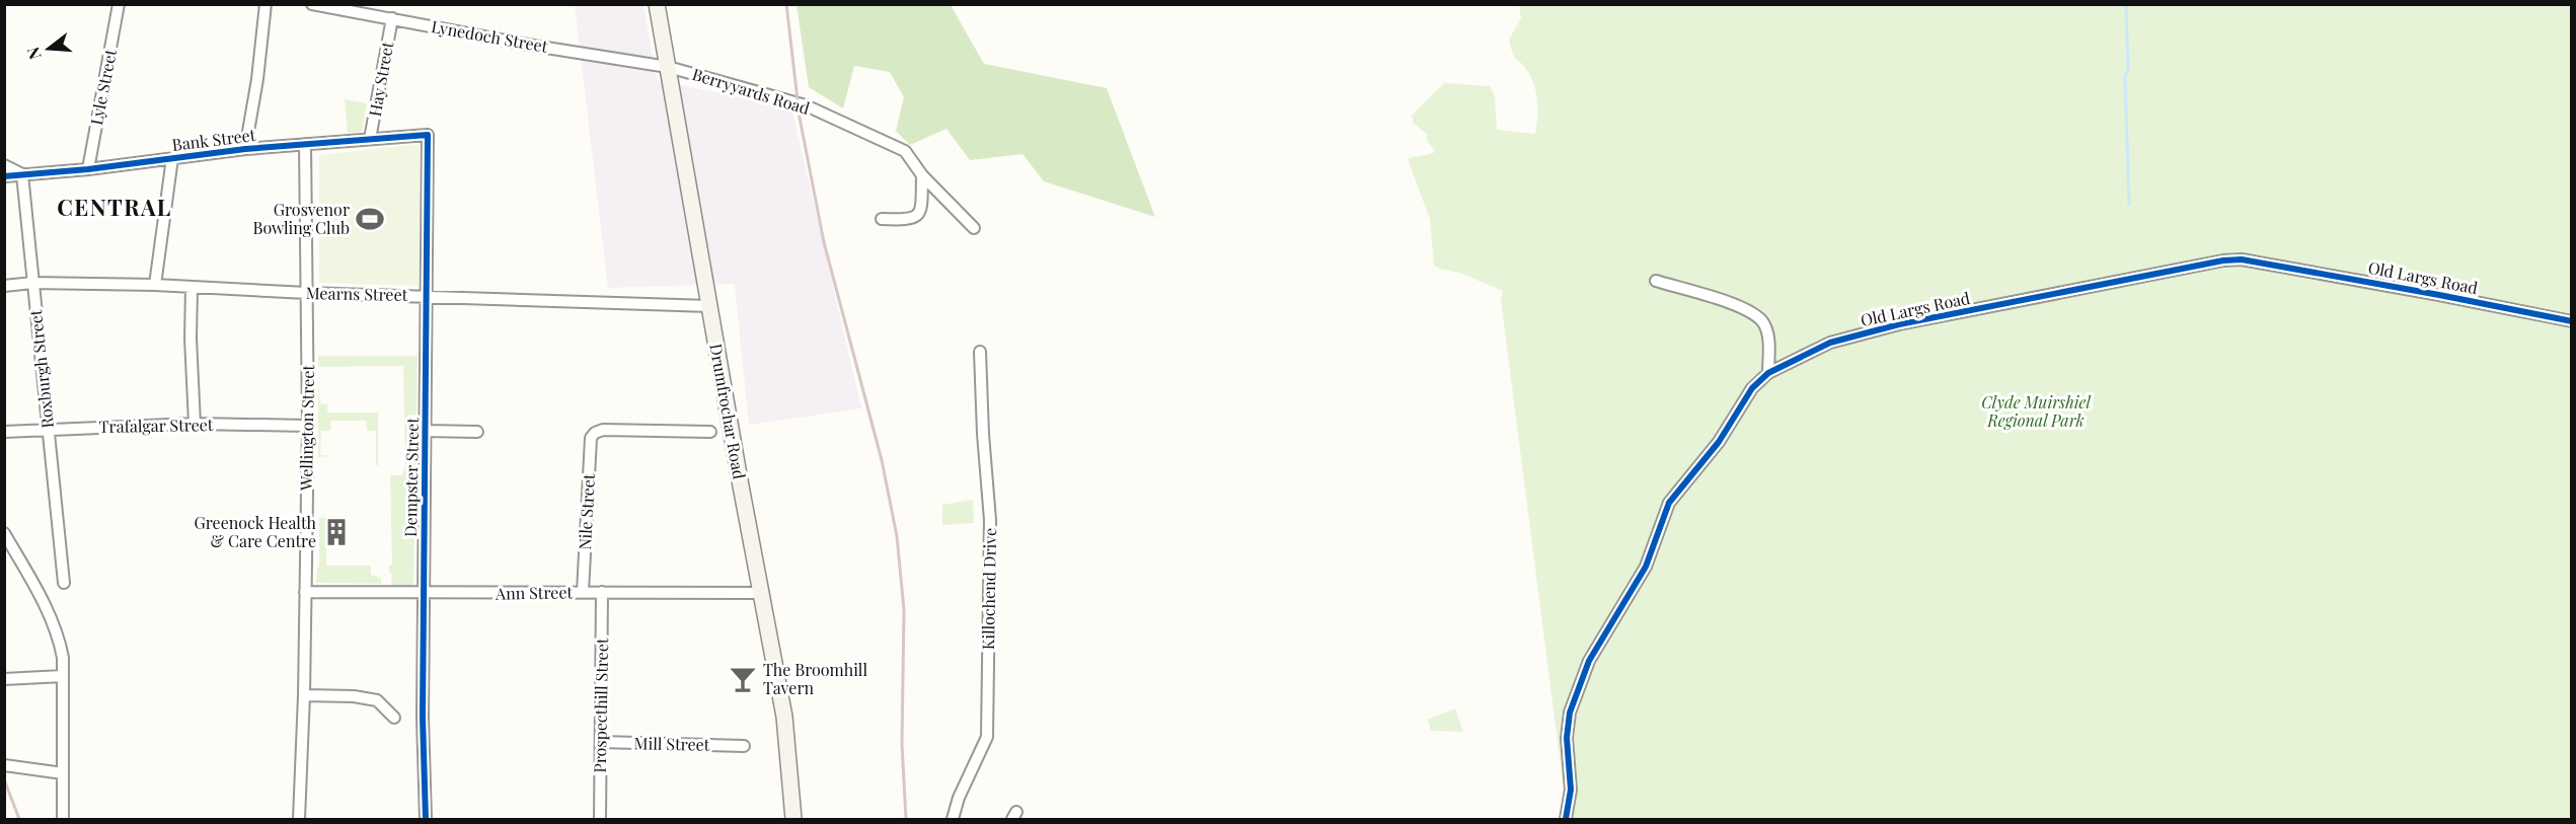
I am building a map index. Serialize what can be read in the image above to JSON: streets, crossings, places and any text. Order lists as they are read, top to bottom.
{
  "streets": {
    "main road": ["Drumfrochar Road"],
    "street": [
      "Lynedoch Street",
      "Hay Street",
      "Lyle Street",
      "Berryyards Road",
      "Bank Street",
      "Old Largs Road",
      "Mearns Street",
      "Roxburgh Street",
      "Trafalgar Street",
      "Wellington Street",
      "Dempster Street",
      "Nile Street",
      "Killochend Drive",
      "Ann Street",
      "Prospecthill Street",
      "Mill Street"
    ]
  },
  "crossings": [
    ["Lynedoch Street", "Hay Street"],
    ["Lynedoch Street", "Berryyards Road"],
    ["Lynedoch Street", "Drumfrochar Road"],
    ["Hay Street", "Bank Street"],
    ["Lyle Street", "Bank Street"],
    ["Berryyards Road", "Drumfrochar Road"],
    ["Bank Street", "Roxburgh Street"],
    ["Bank Street", "Wellington Street"],
    ["Bank Street", "Dempster Street"],
    ["Mearns Street", "Roxburgh Street"],
    ["Mearns Street", "Drumfrochar Road"],
    ["Mearns Street", "Wellington Street"],
    ["Mearns Street", "Dempster Street"],
    ["Roxburgh Street", "Trafalgar Street"],
    ["Drumfrochar Road", "Ann Street"],
    ["Trafalgar Street", "Wellington Street"],
    ["Wellington Street", "Ann Street"],
    ["Dempster Street", "Ann Street"],
    ["Nile Street", "Ann Street"],
    ["Ann Street", "Prospecthill Street"],
    ["Prospecthill Street", "Mill Street"]
  ],
  "districts": ["CENTRAL"],
  "parks": ["Clyde Muirshiel Regional Park"],
  "places": {
    "sports": ["Grosvenor Bowling Club"],
    "building": ["Greenock Health & Care Centre"],
    "bar": ["The Broomhill Tavern"]
  },
  "north": "left"
}
